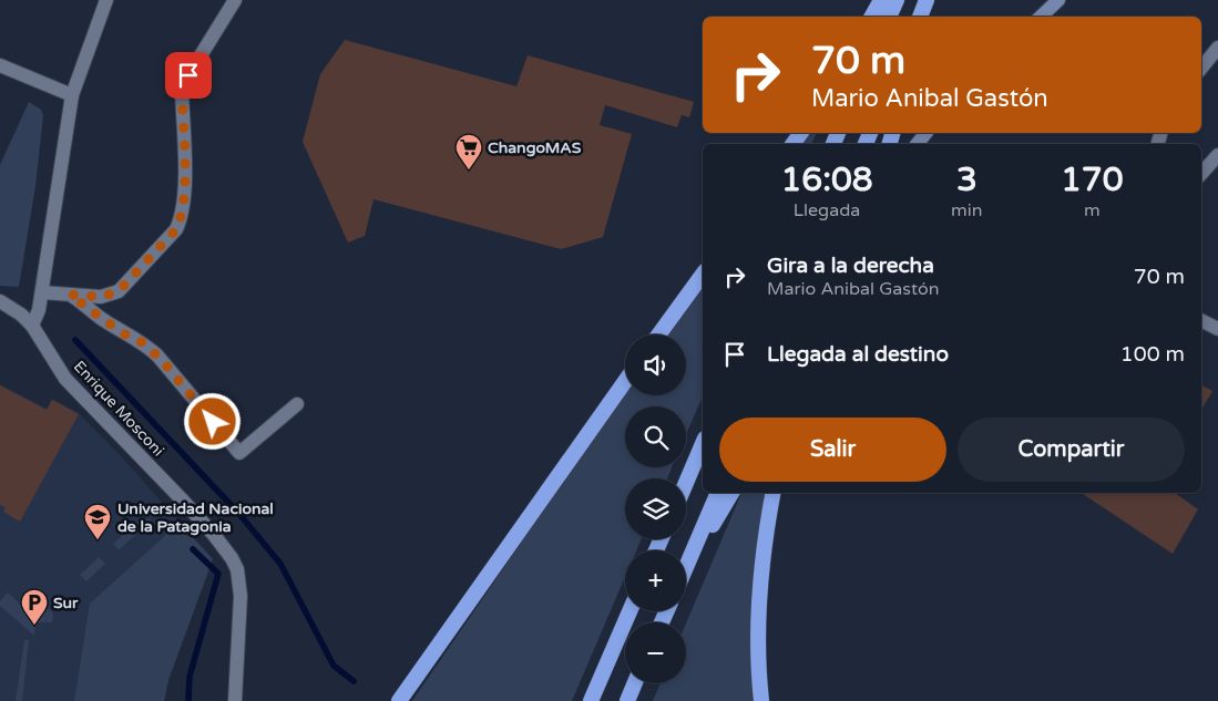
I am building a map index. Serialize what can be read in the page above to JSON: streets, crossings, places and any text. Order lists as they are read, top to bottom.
{
  "streets": {
    "street": ["Enrique Mosconi"]
  },
  "places": {
    "supermarket": ["ChangoMAS"],
    "school or university": ["Universidad Nacional de la Patagonia"],
    "parking": ["Sur"]
  },
  "page": {
    "turn": ["70 m", "Mario Anibal Gastón"],
    "eta": [
      "16:08",
      "Llegada",
      "3",
      "min",
      "170",
      "m"
    ],
    "list": [
      {
        "name": "Gira a la derecha",
        "note": "Mario Anibal Gastón",
        "value": "70 m"
      },
      {
        "name": "Llegada al destino",
        "value": "100 m"
      }
    ],
    "map_buttons": ["+", "−"],
    "buttons": ["Salir", "Compartir"]
  }
}
